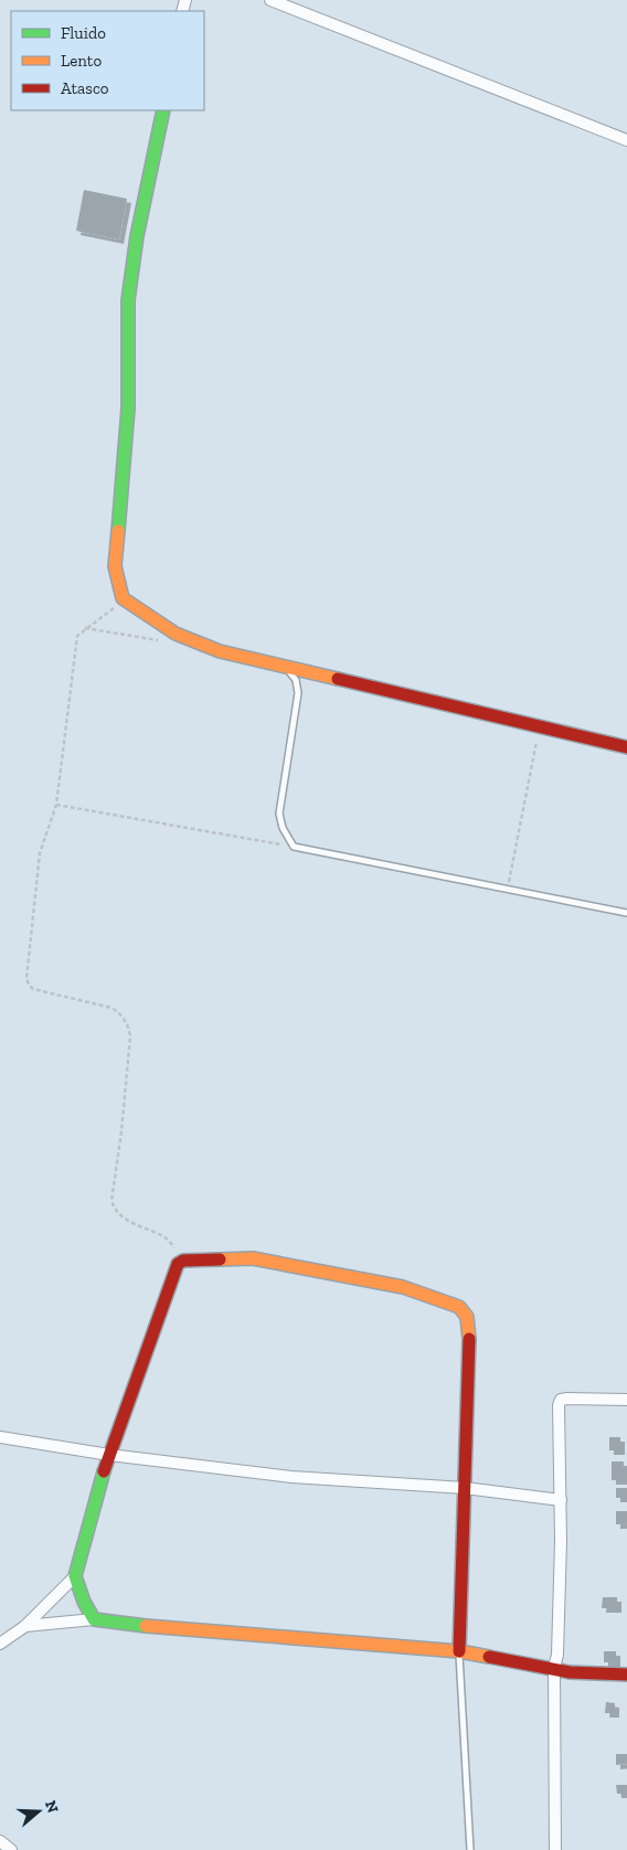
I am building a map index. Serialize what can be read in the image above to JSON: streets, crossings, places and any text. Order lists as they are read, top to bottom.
{
  "legend": ["Fluido", "Lento", "Atasco"],
  "north": "right"
}
